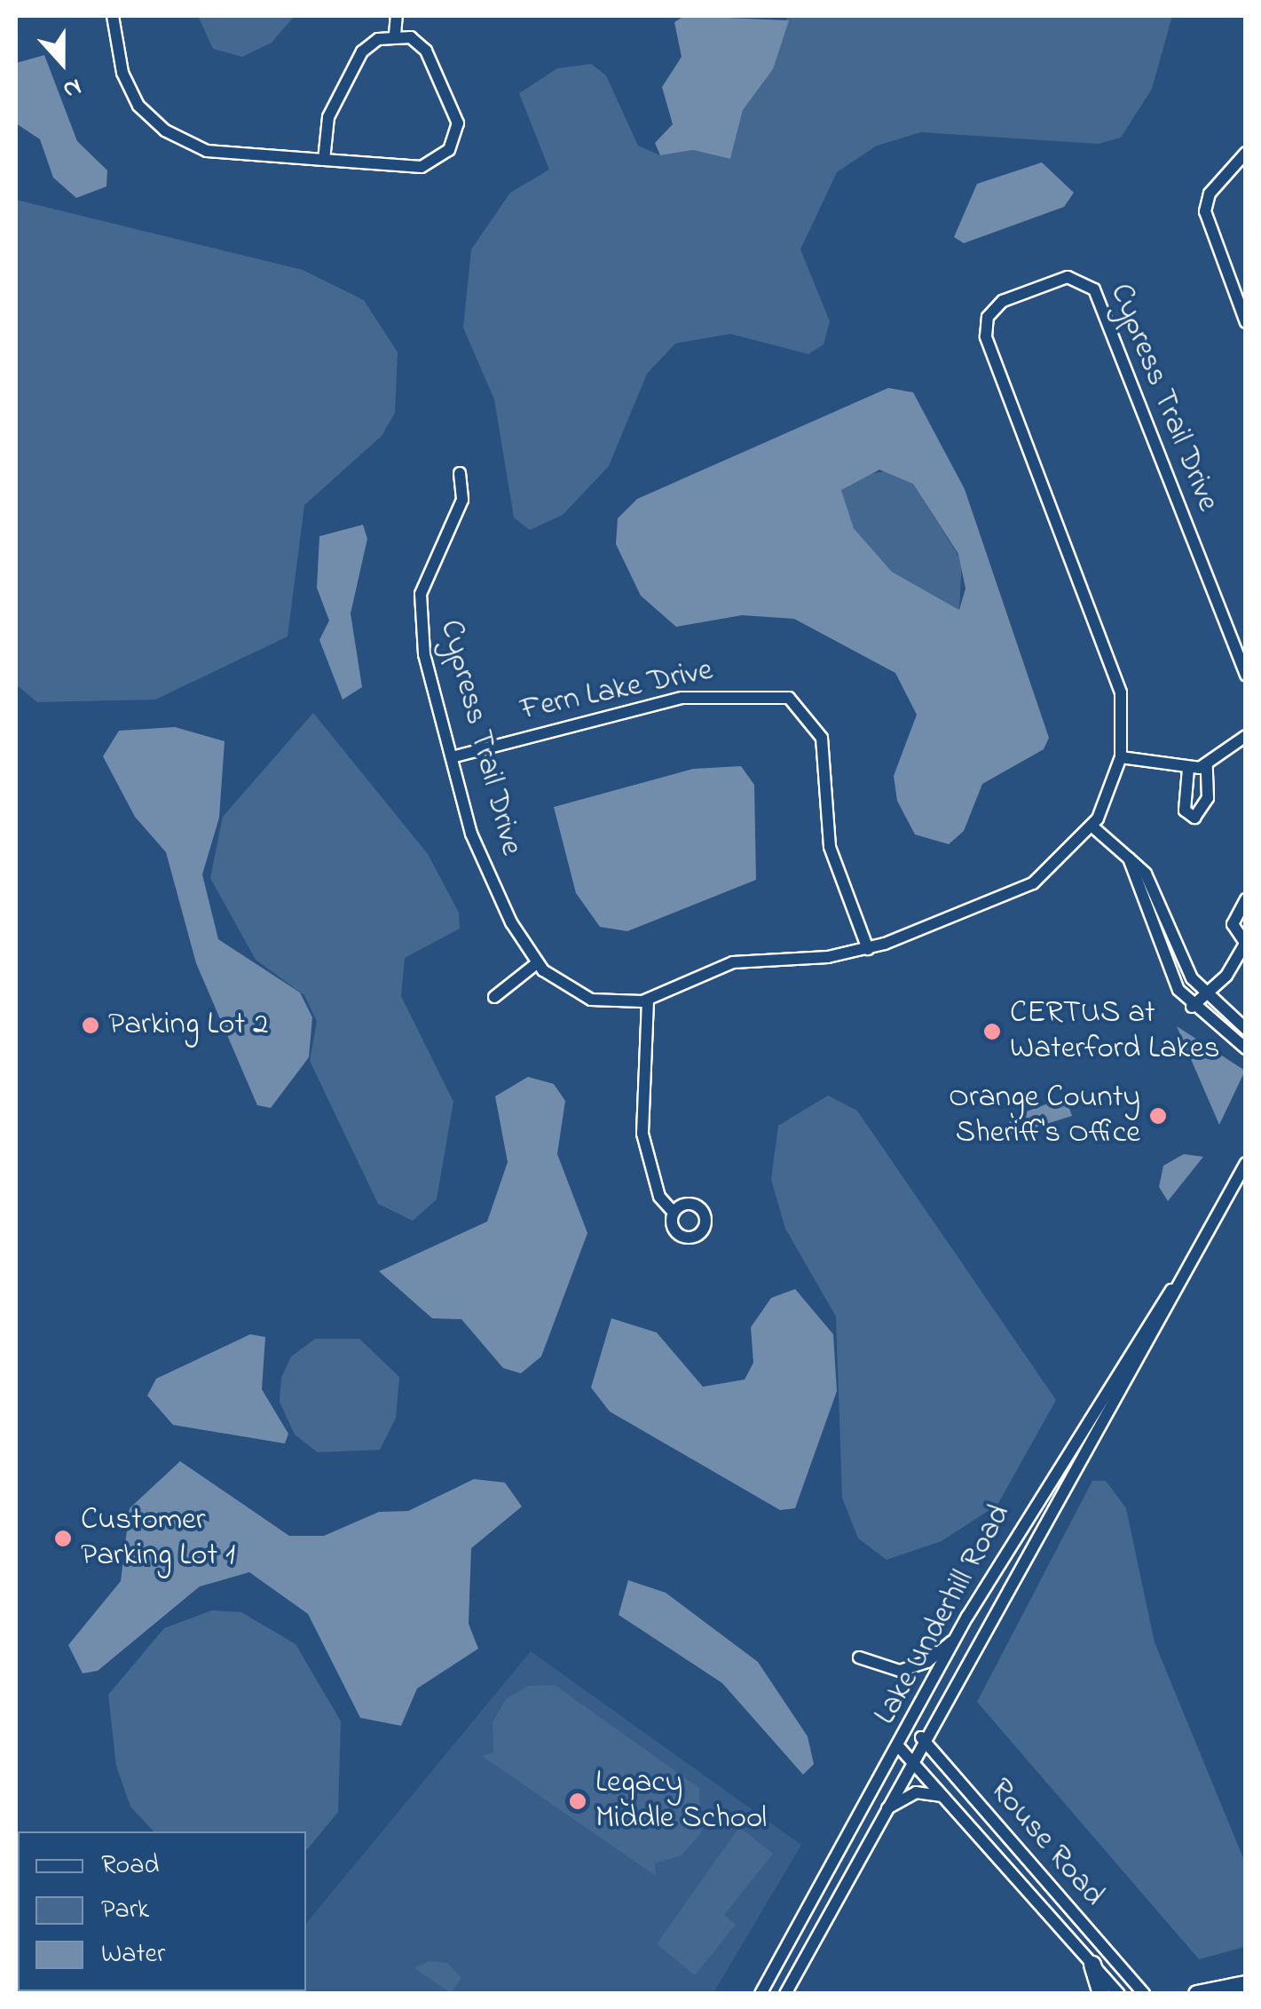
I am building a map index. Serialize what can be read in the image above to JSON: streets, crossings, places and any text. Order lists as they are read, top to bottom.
{
  "streets": {
    "street": [
      "Cypress Trail Drive",
      "Fern Lake Drive",
      "Lake Underhill Road",
      "Rouse Road"
    ]
  },
  "crossings": [
    ["Cypress Trail Drive", "Fern Lake Drive"],
    ["Lake Underhill Road", "Rouse Road"]
  ],
  "places": [
    "Parking Lot 2",
    "CERTUS at Waterford Lakes",
    "Orange County Sheriff's Office",
    "Customer Parking Lot 1",
    "Legacy Middle School"
  ],
  "legend": ["Road", "Park", "Water"],
  "north": "bottom"
}
